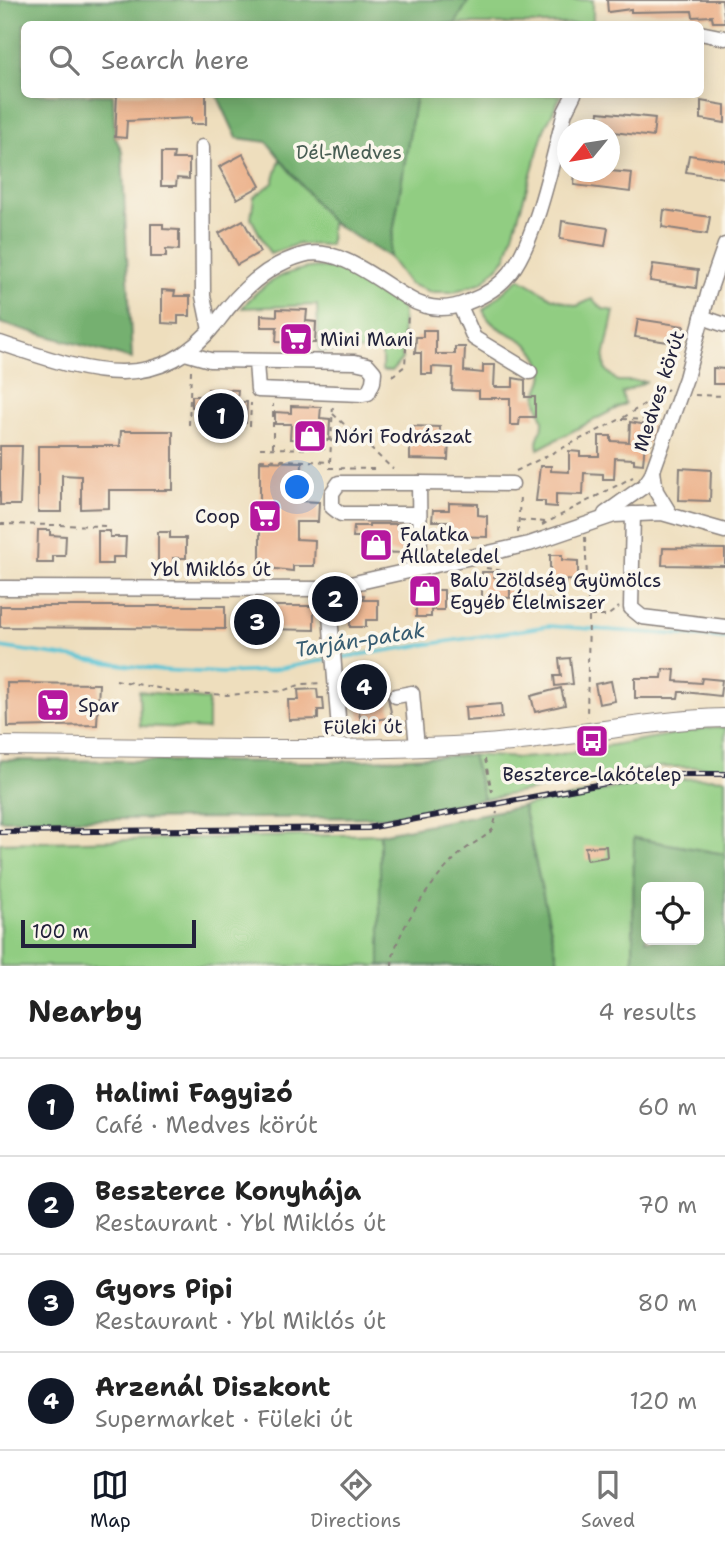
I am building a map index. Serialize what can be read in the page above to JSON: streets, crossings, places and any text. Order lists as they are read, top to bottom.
{
  "streets": {
    "main road": ["Füleki út"],
    "street": ["Medves körút", "Ybl Miklós út"]
  },
  "crossings": [
    ["Medves körút", "Ybl Miklós út"]
  ],
  "water": ["Tarján-patak"],
  "parks": ["Dél-Medves"],
  "places": {
    "supermarket": ["Mini Mani", "Coop", "Spar"],
    "shop": ["Nóri Fodrászat", "Falatka Állateledel", "Balu Zöldség Gyümölcs Egyéb Élelmiszer"],
    "bus stop": ["Beszterce-lakótelep"]
  },
  "scale_bar": "100 m",
  "north": "bottom left",
  "page": {
    "search": "Search here",
    "pins": [
      "1",
      "2",
      "3",
      "4"
    ],
    "scale": "100 m",
    "heading": ["Nearby", "4 results"],
    "list": [
      {
        "mark": "1",
        "name": "Halimi Fagyizó",
        "note": "Café · Medves körút",
        "value": "60 m"
      },
      {
        "mark": "2",
        "name": "Beszterce Konyhája",
        "note": "Restaurant · Ybl Miklós út",
        "value": "70 m"
      },
      {
        "mark": "3",
        "name": "Gyors Pipi",
        "note": "Restaurant · Ybl Miklós út",
        "value": "80 m"
      },
      {
        "mark": "4",
        "name": "Arzenál Diszkont",
        "note": "Supermarket · Füleki út",
        "value": "120 m"
      }
    ],
    "nav": ["Map", "Directions", "Saved"]
  }
}
